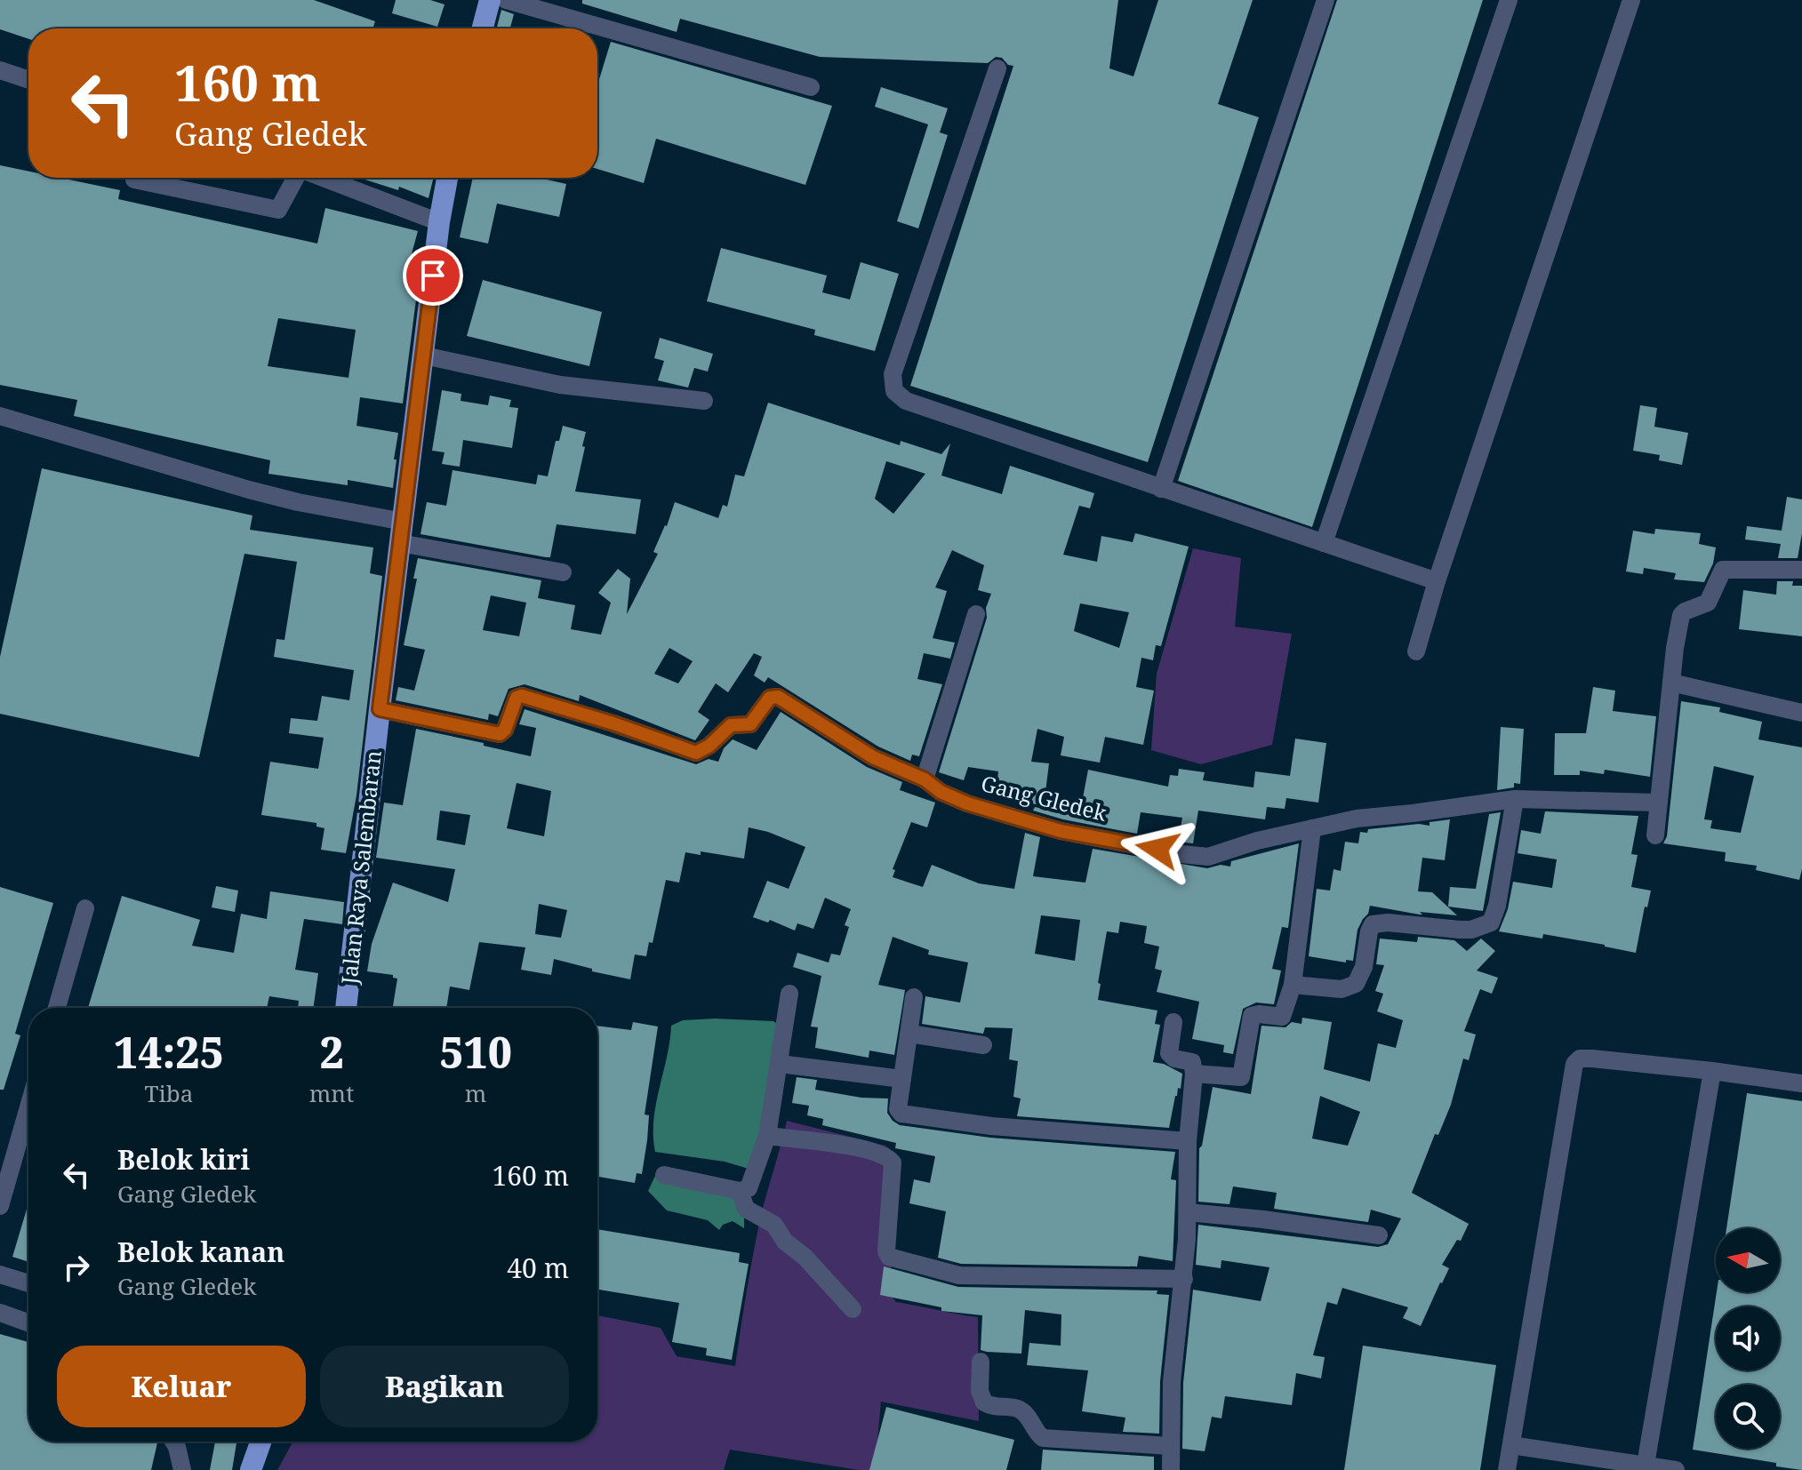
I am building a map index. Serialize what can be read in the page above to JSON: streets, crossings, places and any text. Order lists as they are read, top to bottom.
{
  "streets": {
    "main road": ["Jalan Raya Salembaran"],
    "street": ["Gang Gledek"]
  },
  "crossings": [
    ["Gang Gledek", "Jalan Raya Salembaran"]
  ],
  "north": "left",
  "page": {
    "turn": ["160 m", "Gang Gledek"],
    "eta": [
      "14:25",
      "Tiba",
      "2",
      "mnt",
      "510",
      "m"
    ],
    "list": [
      {
        "name": "Belok kiri",
        "note": "Gang Gledek",
        "value": "160 m"
      },
      {
        "name": "Belok kanan",
        "note": "Gang Gledek",
        "value": "40 m"
      }
    ],
    "buttons": ["Keluar", "Bagikan"]
  }
}
